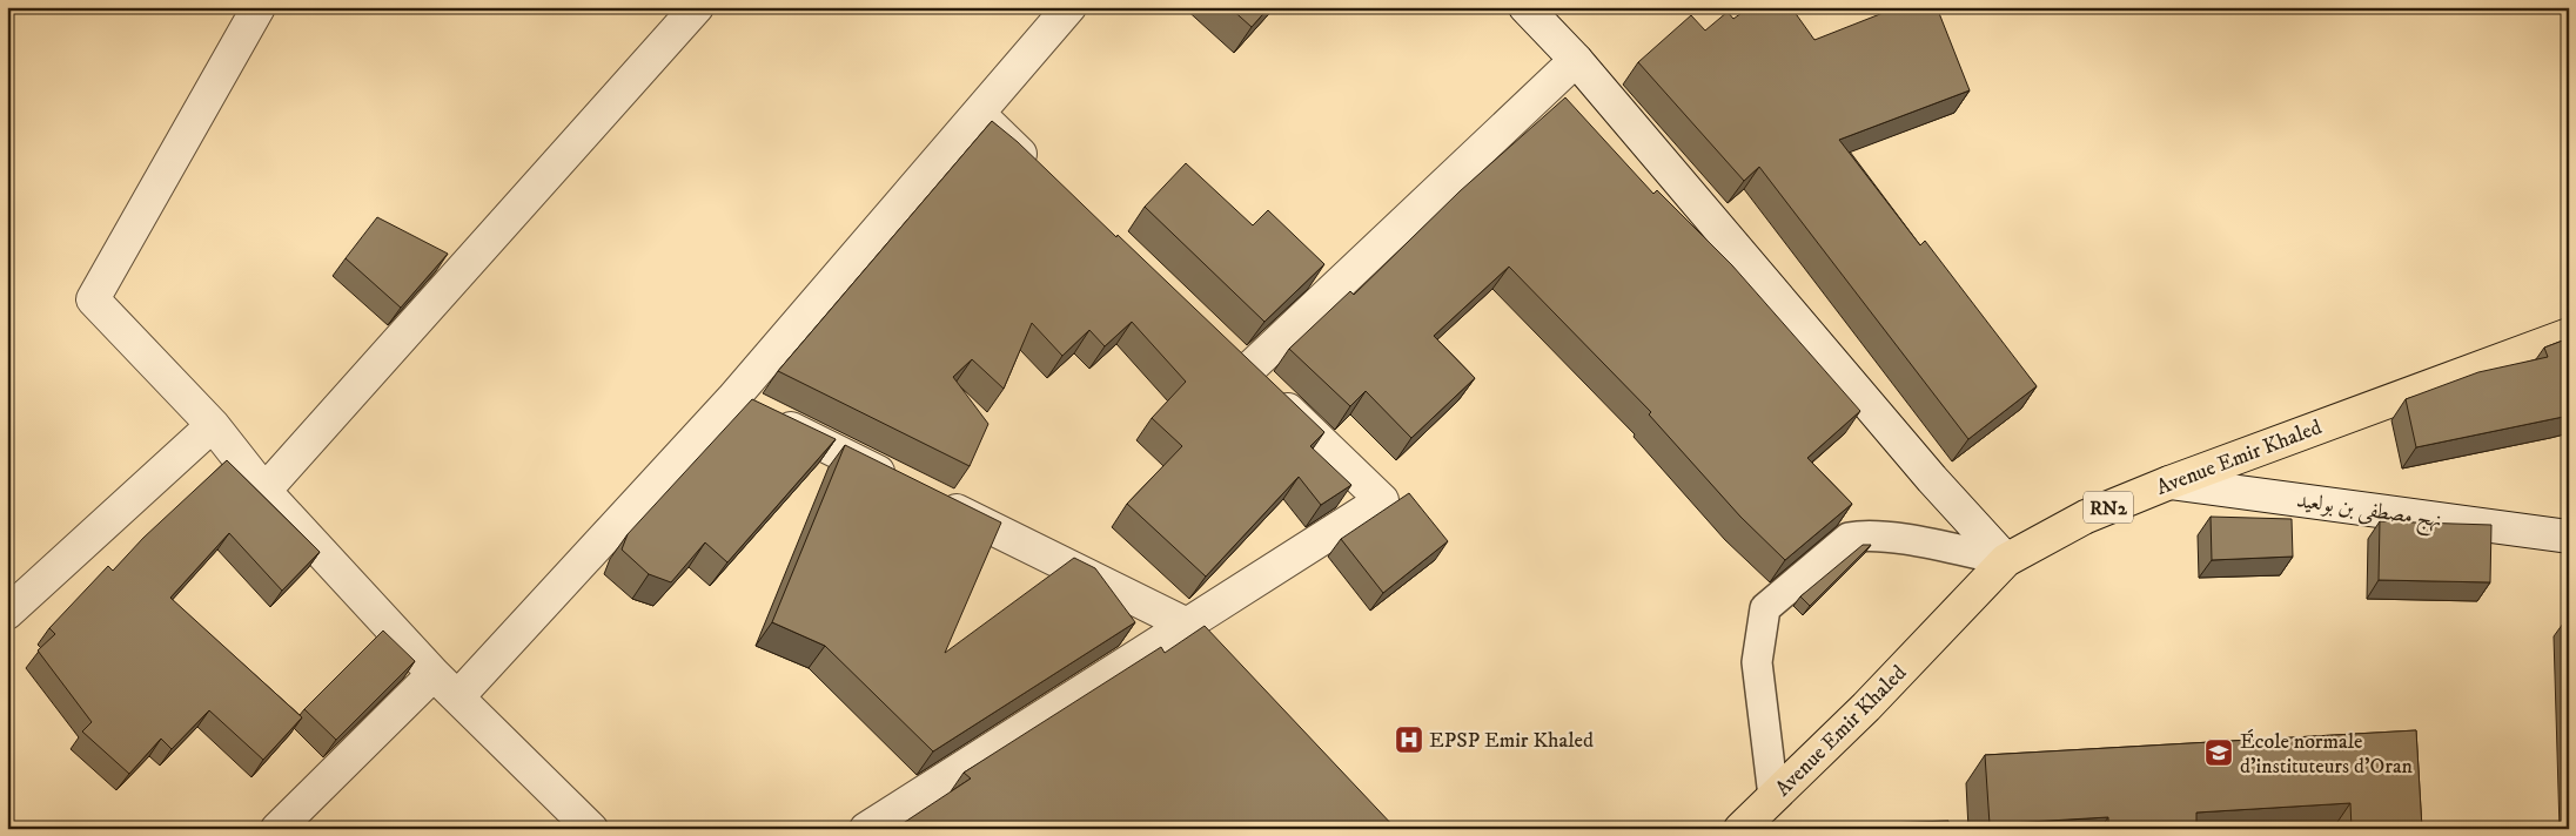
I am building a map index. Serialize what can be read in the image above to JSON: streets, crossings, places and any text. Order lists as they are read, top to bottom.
{
  "streets": {
    "main road": ["Avenue Emir Khaled", "RN2"],
    "street": ["نهج مصطفى بن بولعيد"]
  },
  "crossings": [
    ["Avenue Emir Khaled", "نهج مصطفى بن بولعيد"]
  ],
  "places": {
    "hospital": ["EPSP Emir Khaled"],
    "school or university": ["École normale d'instituteurs d'Oran"]
  }
}
